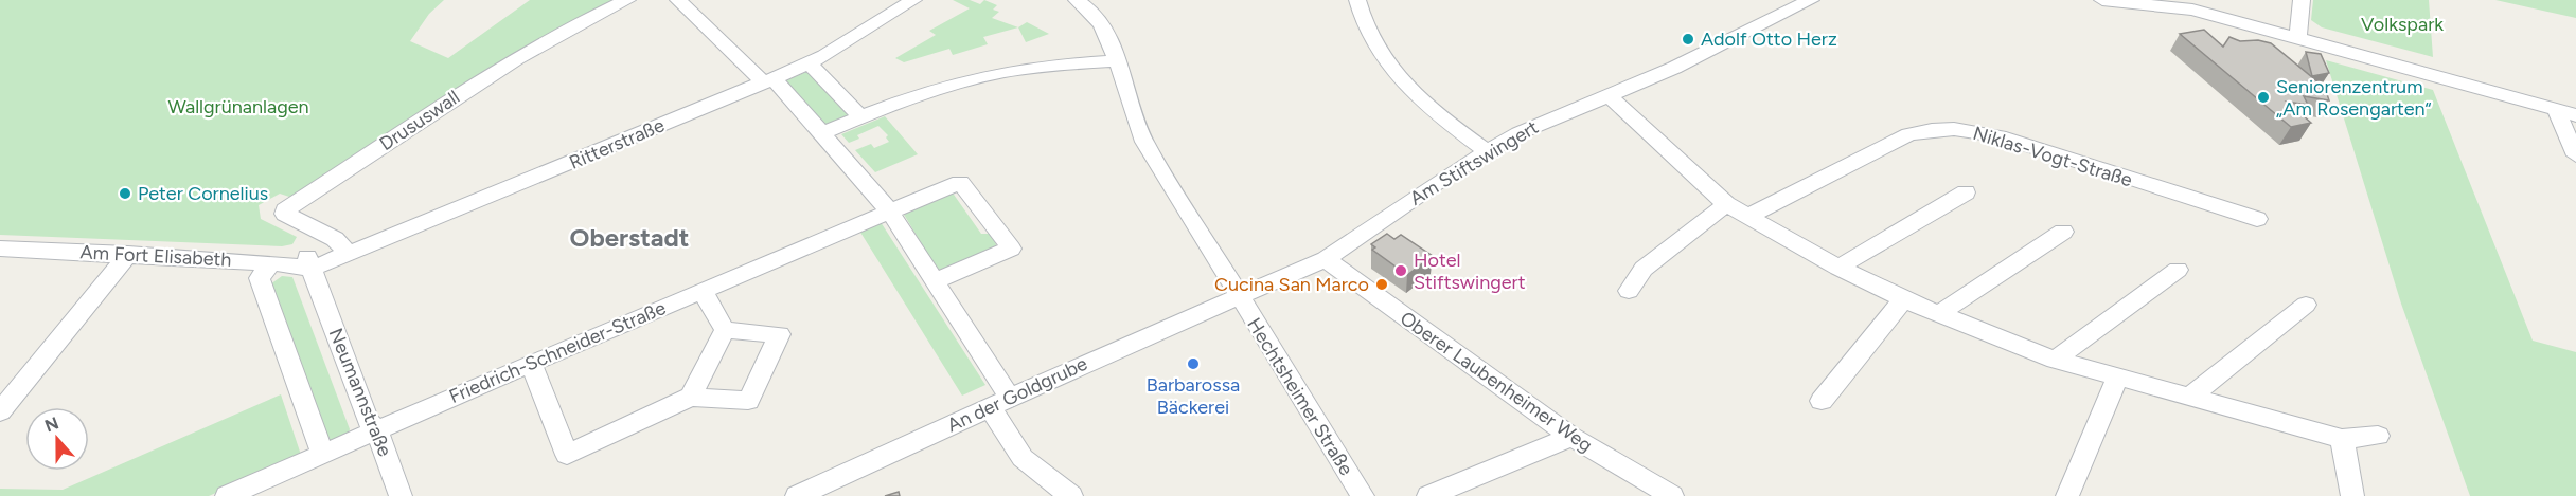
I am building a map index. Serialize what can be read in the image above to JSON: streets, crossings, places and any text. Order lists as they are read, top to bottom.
{
  "streets": {
    "street": [
      "Drususwall",
      "Ritterstraße",
      "Niklas-Vogt-Straße",
      "Am Stiftswingert",
      "Am Fort Elisabeth",
      "Friedrich-Schneider-Straße",
      "Oberer Laubenheimer Weg",
      "Neumannstraße",
      "An der Goldgrube",
      "Hechtsheimer Straße"
    ]
  },
  "crossings": [
    ["Drususwall", "Ritterstraße"],
    ["Ritterstraße", "Am Fort Elisabeth"],
    ["Ritterstraße", "Neumannstraße"],
    ["Am Stiftswingert", "Oberer Laubenheimer Weg"],
    ["Am Stiftswingert", "An der Goldgrube"],
    ["Am Stiftswingert", "Hechtsheimer Straße"],
    ["Am Fort Elisabeth", "Neumannstraße"],
    ["Friedrich-Schneider-Straße", "Neumannstraße"],
    ["An der Goldgrube", "Hechtsheimer Straße"]
  ],
  "districts": ["Oberstadt"],
  "parks": ["Volkspark", "Wallgrünanlagen"],
  "places": [
    "Adolf Otto Herz",
    "Seniorenzentrum „Am Rosengarten“",
    "Peter Cornelius",
    "Hotel Stiftswingert",
    "Cucina San Marco",
    "Barbarossa Bäckerei"
  ],
  "north": "top"
}
